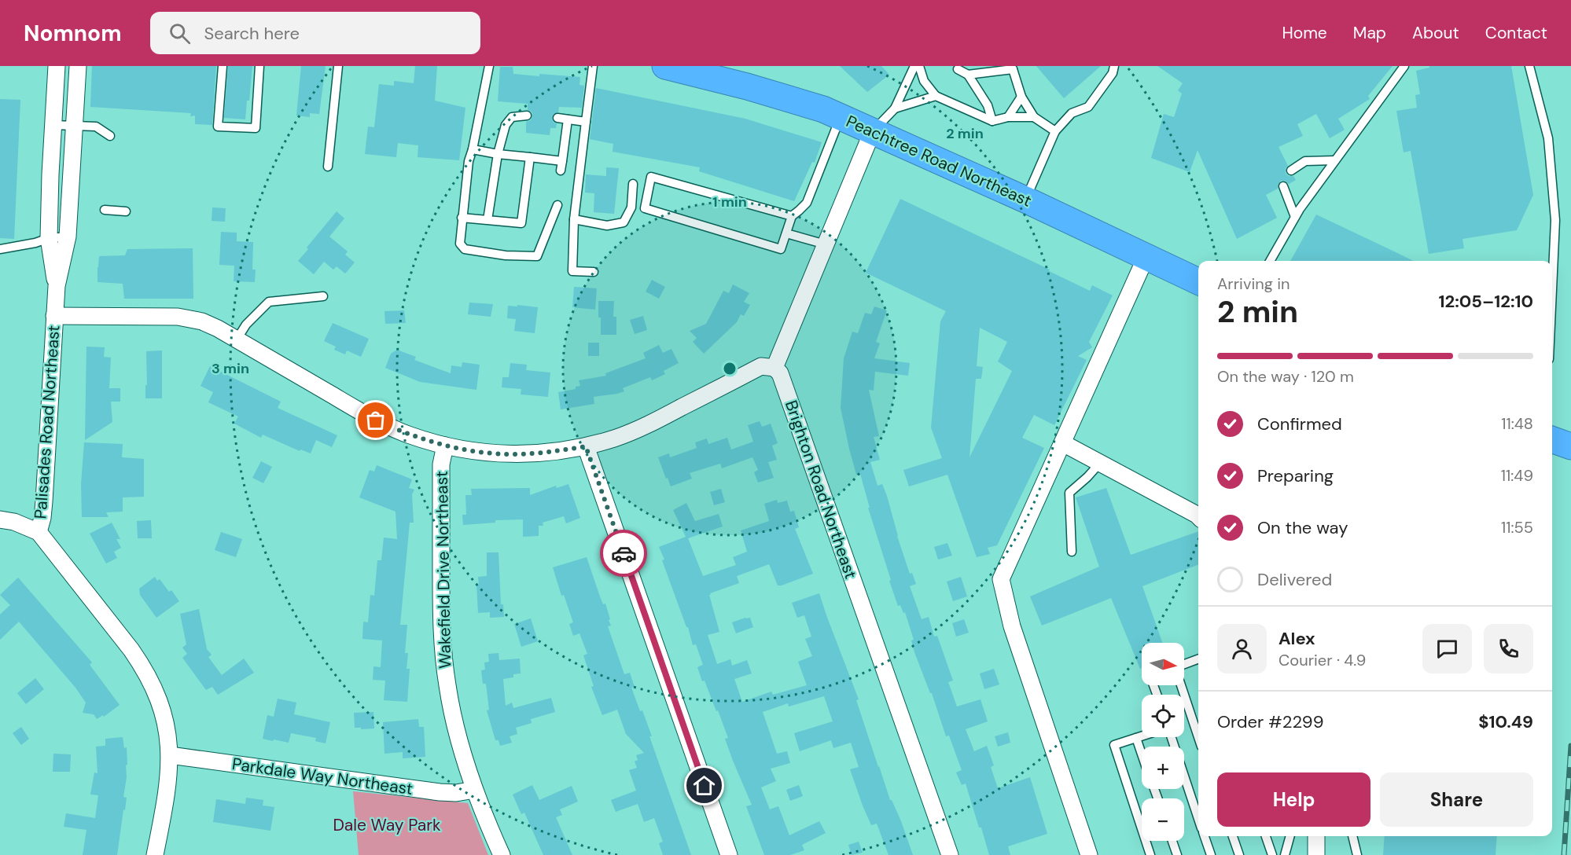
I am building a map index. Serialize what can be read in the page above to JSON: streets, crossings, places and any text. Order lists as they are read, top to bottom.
{
  "streets": {
    "highway": ["Peachtree Road Northeast"],
    "street": [
      "Palisades Road Northeast",
      "Brighton Road Northeast",
      "Wakefield Drive Northeast",
      "Parkdale Way Northeast"
    ]
  },
  "crossings": [
    ["Palisades Road Northeast", "Parkdale Way Northeast"],
    ["Wakefield Drive Northeast", "Parkdale Way Northeast"]
  ],
  "parks": ["Dale Way Park"],
  "north": "right",
  "page": {
    "header": "Nomnom",
    "search": "Search here",
    "nav": [
      "Home",
      "Map",
      "About",
      "Contact"
    ],
    "heading": ["2 min", "Arriving in", "12:05–12:10"],
    "panel": [
      "Alex",
      "Courier · 4.9",
      "Order #2299",
      "$10.49"
    ],
    "bar": "On the way · 120 m",
    "list": [
      ["Confirmed", "11:48"],
      ["Preparing", "11:49"],
      ["On the way", "11:55"],
      "Delivered"
    ],
    "map_buttons": ["+", "−"],
    "buttons": ["Help", "Share"]
  },
  "rings": ["2 min", "1 min", "3 min"]
}
